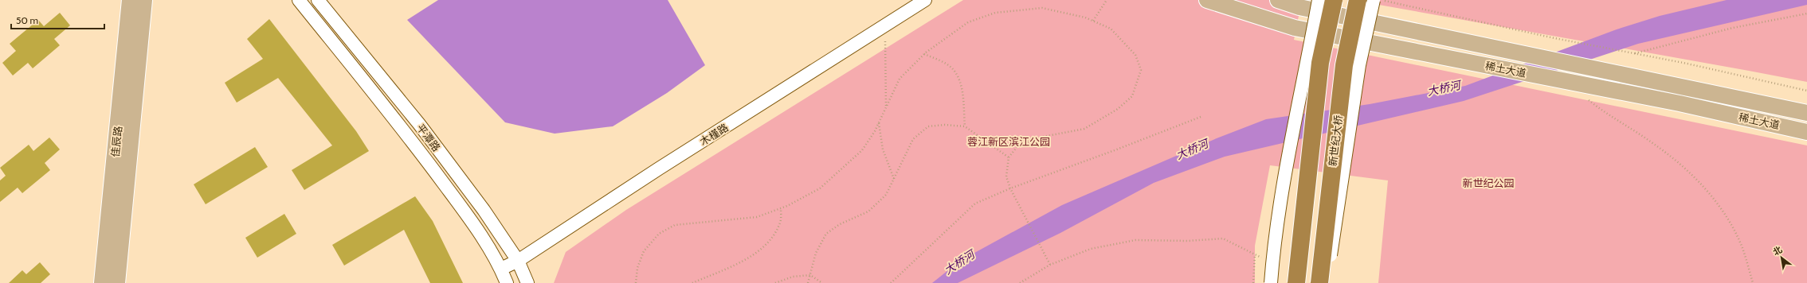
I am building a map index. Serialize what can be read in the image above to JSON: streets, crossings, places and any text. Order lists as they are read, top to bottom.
{
  "streets": {
    "highway": ["新世纪大桥"],
    "main road": ["稀土大道", "佳辰路"],
    "street": ["木槿路", "平潭路"]
  },
  "crossings": [
    ["木槿路", "平潭路"]
  ],
  "water": ["大桥河"],
  "parks": ["蓉江新区滨江公园", "新世纪公园"],
  "scale_bar": "50 m",
  "north": "top left"
}
